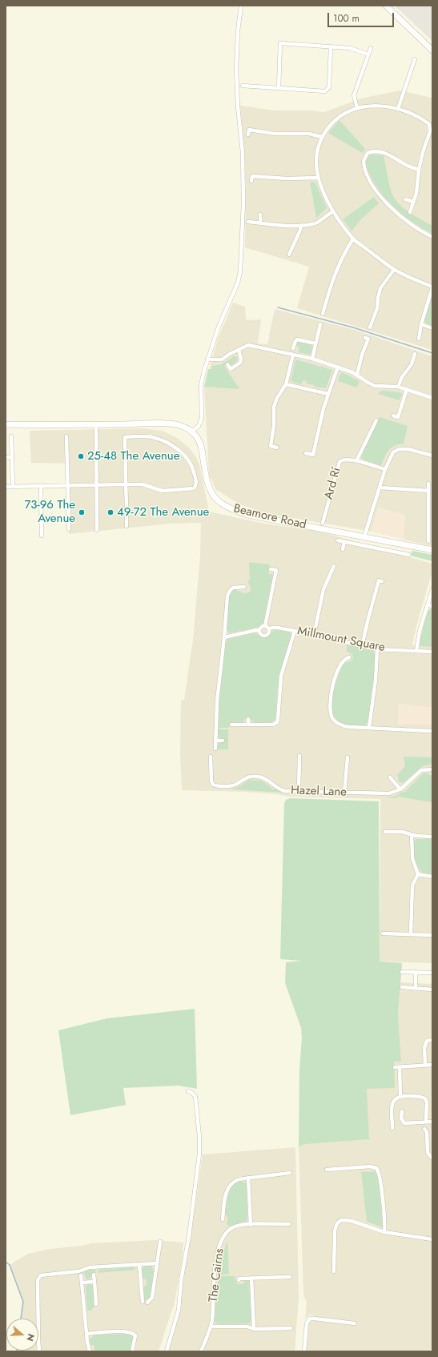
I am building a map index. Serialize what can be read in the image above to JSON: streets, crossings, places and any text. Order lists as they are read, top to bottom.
{
  "streets": {
    "main road": ["Beamore Road"],
    "street": [
      "Ard Rí",
      "Millmount Square",
      "Hazel Lane",
      "The Cairns"
    ]
  },
  "places": ["25-48 The Avenue", "73-96 The Avenue", "49-72 The Avenue"],
  "scale_bar": "100 m",
  "north": "right"
}
